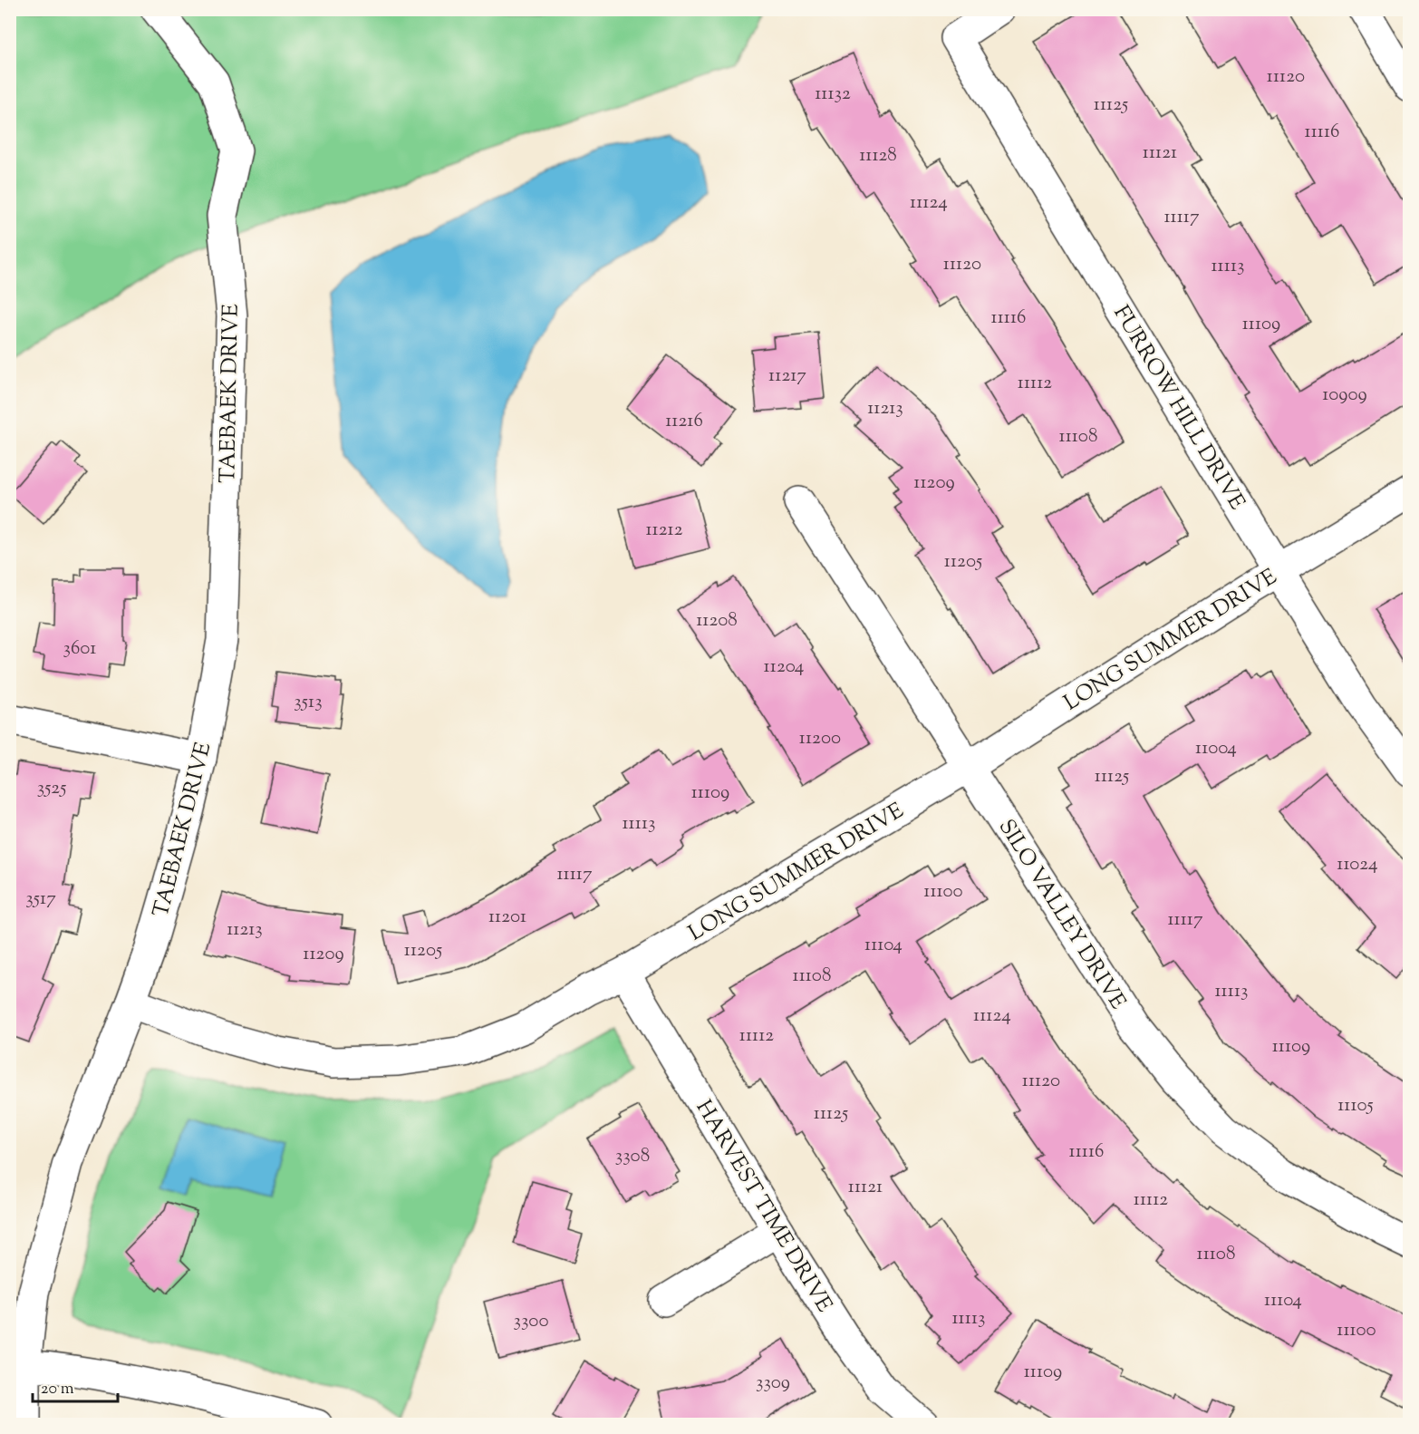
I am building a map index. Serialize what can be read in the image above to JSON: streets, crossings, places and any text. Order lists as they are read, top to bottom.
{
  "streets": {
    "street": [
      "TAEBAEK DRIVE",
      "FURROW HILL DRIVE",
      "LONG SUMMER DRIVE",
      "SILO VALLEY DRIVE",
      "HARVEST TIME DRIVE"
    ]
  },
  "crossings": [
    ["TAEBAEK DRIVE", "LONG SUMMER DRIVE"],
    ["FURROW HILL DRIVE", "LONG SUMMER DRIVE"],
    ["LONG SUMMER DRIVE", "SILO VALLEY DRIVE"],
    ["LONG SUMMER DRIVE", "HARVEST TIME DRIVE"]
  ],
  "house_numbers": [
    "11120",
    "11132",
    "11125",
    "11116",
    "11121",
    "11128",
    "11124",
    "11117",
    "11120",
    "11113",
    "11116",
    "11109",
    "11217",
    "11112",
    "10909",
    "11213",
    "11216",
    "11108",
    "11209",
    "11212",
    "11205",
    "11208",
    "3601",
    "11204",
    "3513",
    "11200",
    "11004",
    "11125",
    "3525",
    "11109",
    "11113",
    "11024",
    "11117",
    "11100",
    "3517",
    "11201",
    "11117",
    "11213",
    "11104",
    "11205",
    "11209",
    "11108",
    "11113",
    "11124",
    "11112",
    "11109",
    "11120",
    "11105",
    "11125",
    "11116",
    "3308",
    "11121",
    "11112",
    "11108",
    "11104",
    "11113",
    "3300",
    "11100",
    "11109",
    "3309"
  ],
  "scale_bar": "20 m"
}
